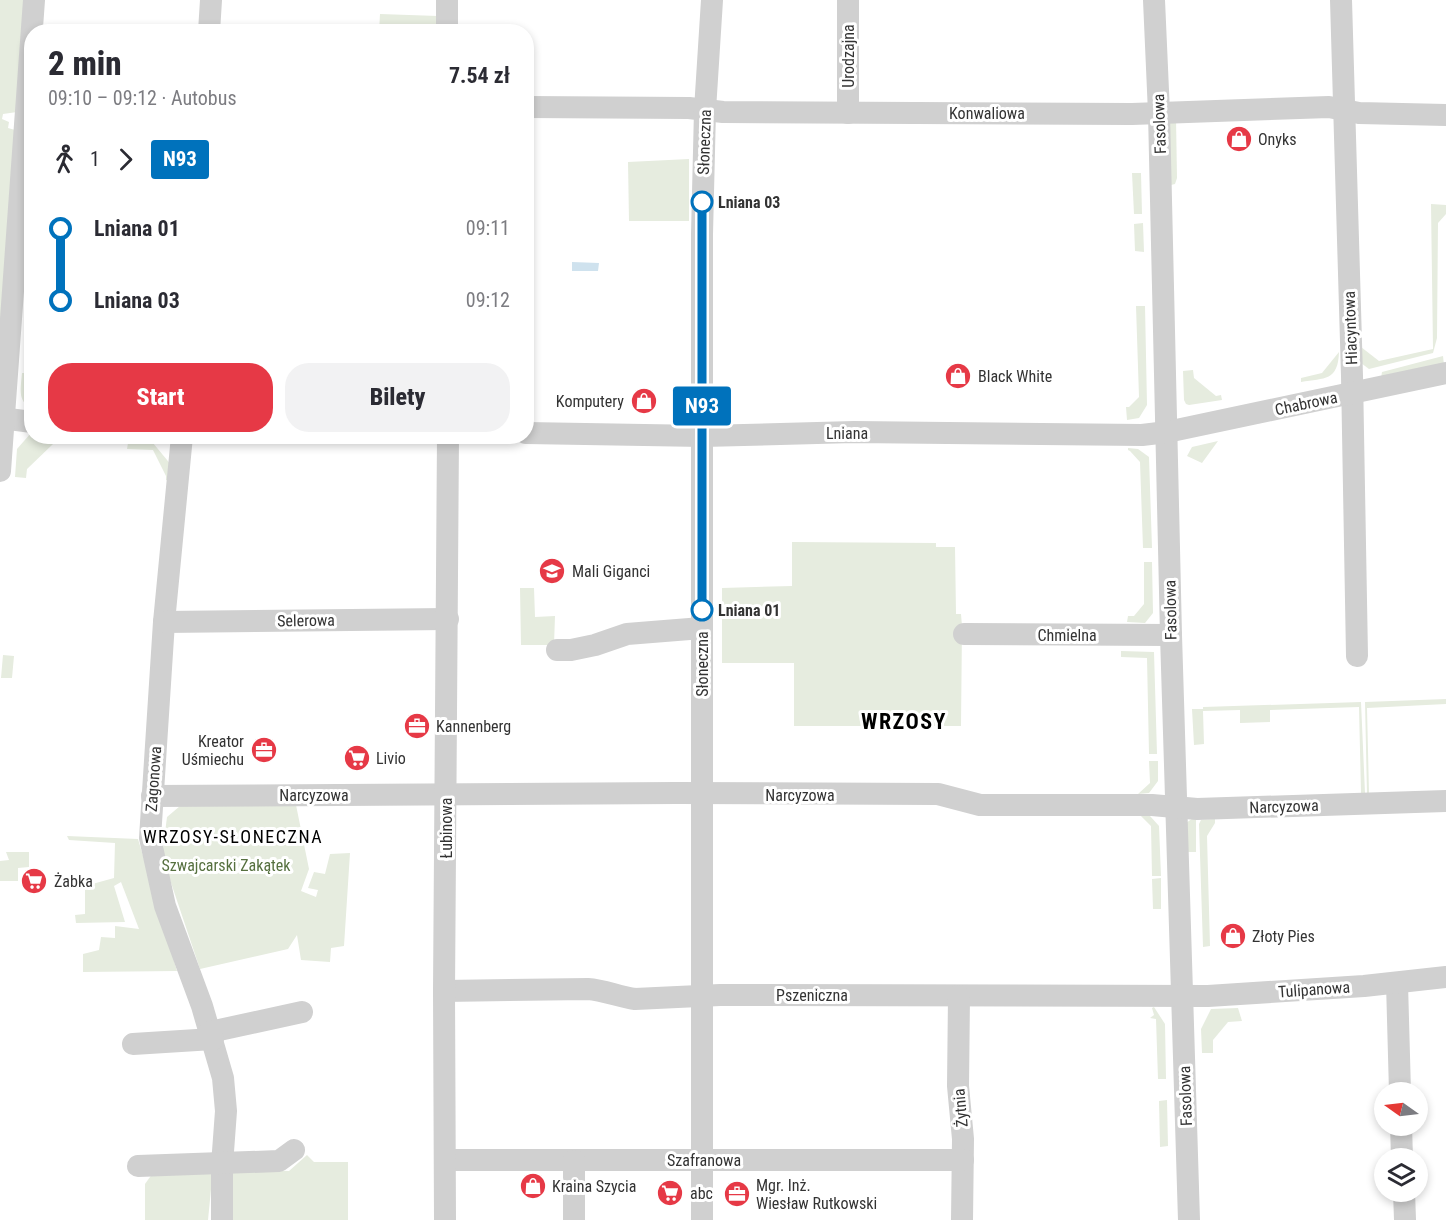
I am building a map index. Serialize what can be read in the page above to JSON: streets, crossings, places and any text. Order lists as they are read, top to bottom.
{
  "streets": {
    "street": [
      "Urodzajna",
      "Konwaliowa",
      "Fasolowa",
      "Słoneczna",
      "Hiacyntowa",
      "Chabrowa",
      "Lniana",
      "Selerowa",
      "Chmielna",
      "Zagonowa",
      "Narcyzowa",
      "Łubinowa",
      "Tulipanowa",
      "Pszeniczna",
      "Żytnia",
      "Szafranowa"
    ]
  },
  "crossings": [
    ["Urodzajna", "Konwaliowa"],
    ["Konwaliowa", "Fasolowa"],
    ["Konwaliowa", "Słoneczna"],
    ["Konwaliowa", "Hiacyntowa"],
    ["Fasolowa", "Chabrowa"],
    ["Fasolowa", "Lniana"],
    ["Fasolowa", "Chmielna"],
    ["Fasolowa", "Narcyzowa"],
    ["Fasolowa", "Tulipanowa"],
    ["Fasolowa", "Pszeniczna"],
    ["Słoneczna", "Lniana"],
    ["Słoneczna", "Narcyzowa"],
    ["Słoneczna", "Pszeniczna"],
    ["Słoneczna", "Szafranowa"],
    ["Hiacyntowa", "Chabrowa"],
    ["Chabrowa", "Lniana"],
    ["Selerowa", "Zagonowa"],
    ["Selerowa", "Łubinowa"],
    ["Zagonowa", "Narcyzowa"],
    ["Narcyzowa", "Łubinowa"],
    ["Łubinowa", "Pszeniczna"],
    ["Łubinowa", "Szafranowa"],
    ["Tulipanowa", "Pszeniczna"],
    ["Pszeniczna", "Żytnia"],
    ["Żytnia", "Szafranowa"]
  ],
  "districts": ["WRZOSY", "WRZOSY-SŁONECZNA"],
  "parks": ["Szwajcarski Zakątek"],
  "places": {
    "shop": [
      "Onyks",
      "Black White",
      "Komputery",
      "Złoty Pies",
      "Kraina Szycia"
    ],
    "other": ["Lniana 03", "Lniana 01"],
    "school or university": ["Mali Giganci"],
    "office": ["Kannenberg", "Kreator Uśmiechu", "Mgr. Inż. Wiesław Rutkowski"],
    "supermarket": ["Livio", "Żabka", "abc"]
  },
  "lines": ["bus line N93"],
  "north": "left",
  "page": {
    "on_map": "N93",
    "heading": ["2 min", "09:10 – 09:12 · Autobus", "7.54 zł"],
    "legs": ["1", "N93"],
    "list": [
      {
        "name": "Lniana 01",
        "value": "09:11"
      },
      {
        "name": "Lniana 03",
        "value": "09:12"
      }
    ],
    "buttons": ["Start", "Bilety"]
  }
}
